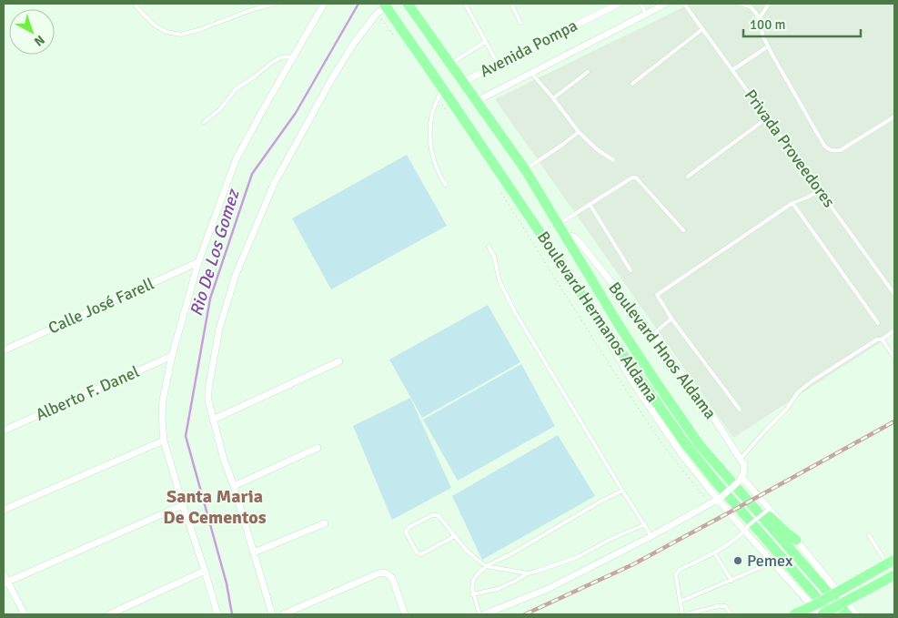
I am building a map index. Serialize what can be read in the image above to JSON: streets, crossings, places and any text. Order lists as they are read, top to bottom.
{
  "streets": {
    "main road": ["Boulevard Hermanos Aldama"],
    "street": [
      "Avenida Pompa",
      "Calle José Farell",
      "Boulevard Hnos Aldama",
      "Alberto F. Danel"
    ],
    "lane": ["Privada Proveedores"]
  },
  "crossings": [
    ["Avenida Pompa", "Boulevard Hermanos Aldama"],
    ["Boulevard Hermanos Aldama", "Boulevard Hnos Aldama"]
  ],
  "districts": ["Santa Maria De Cementos"],
  "water": ["Rio De Los Gomez"],
  "places": ["Pemex"],
  "scale_bar": "100 m",
  "north": "bottom right"
}
